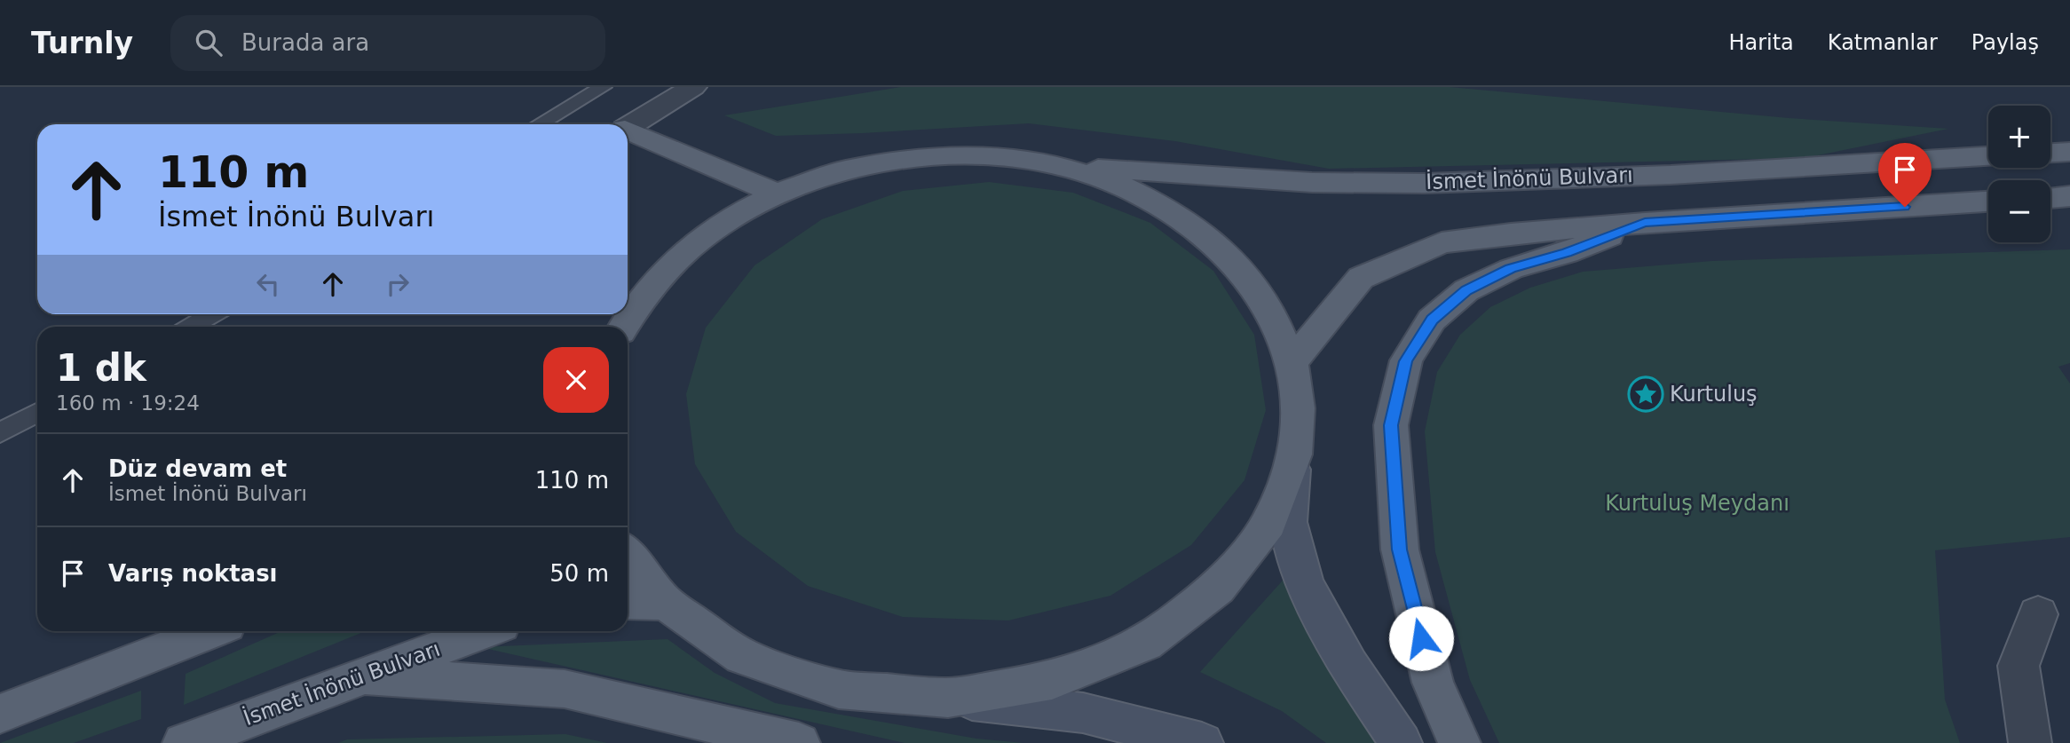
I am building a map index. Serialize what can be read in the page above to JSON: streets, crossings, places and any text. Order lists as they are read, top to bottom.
{
  "streets": {
    "main road": ["İsmet İnönü Bulvarı"]
  },
  "parks": ["Kurtuluş Meydanı"],
  "places": {
    "place": ["Kurtuluş"]
  },
  "page": {
    "header": "Turnly",
    "search": "Burada ara",
    "nav": ["Harita", "Katmanlar", "Paylaş"],
    "map_buttons": ["+", "−"],
    "turn": ["110 m", "İsmet İnönü Bulvarı"],
    "heading": ["1 dk", "160 m · 19:24"],
    "list": [
      {
        "name": "Düz devam et",
        "note": "İsmet İnönü Bulvarı",
        "value": "110 m"
      },
      {
        "name": "Varış noktası",
        "value": "50 m"
      }
    ]
  }
}
